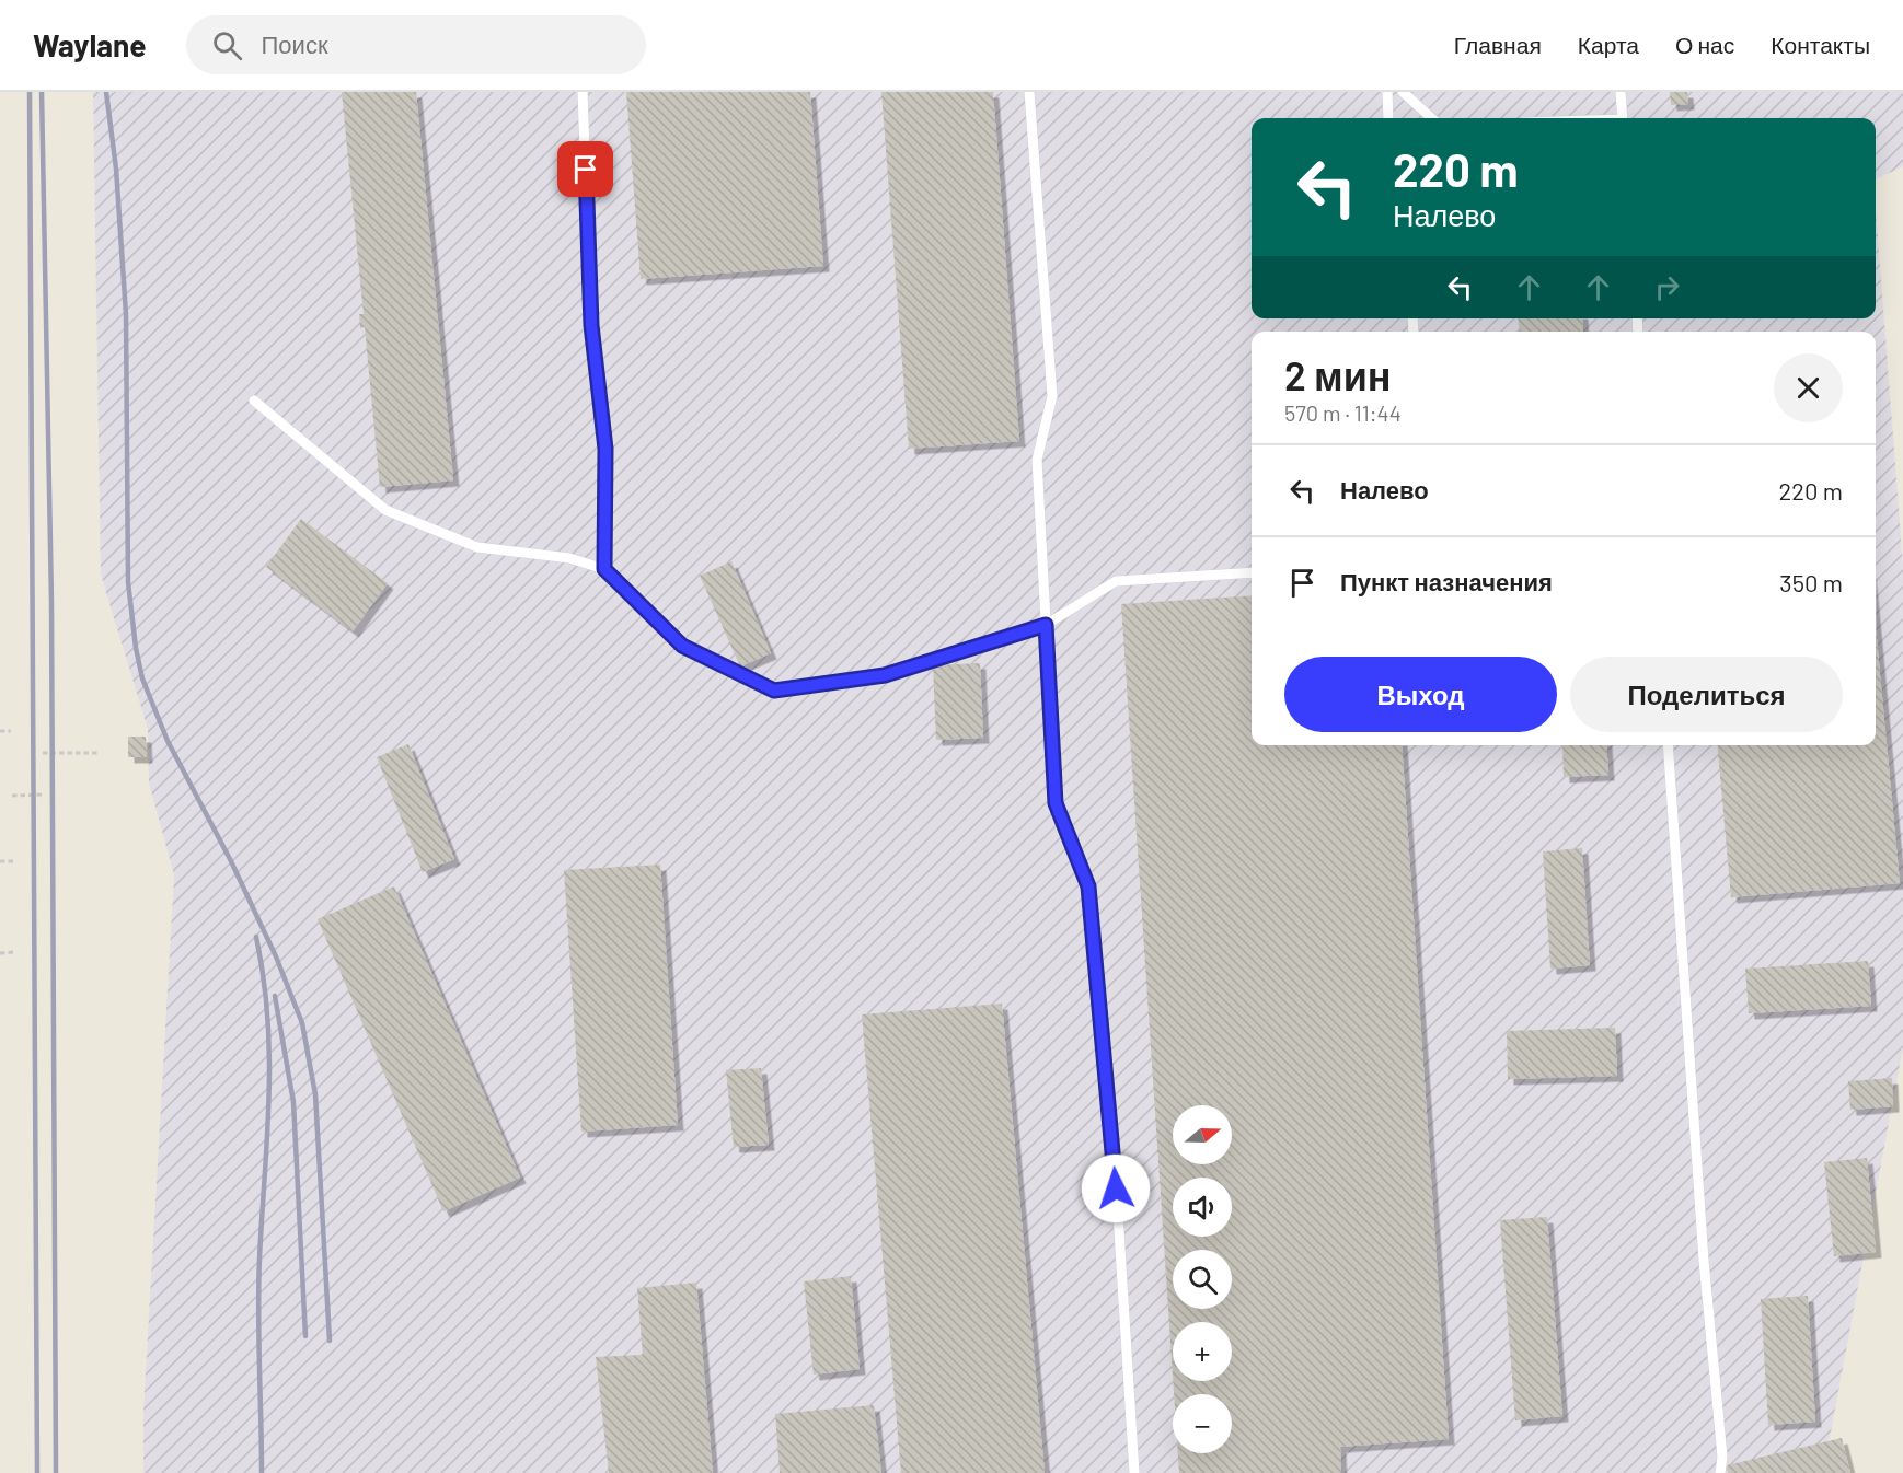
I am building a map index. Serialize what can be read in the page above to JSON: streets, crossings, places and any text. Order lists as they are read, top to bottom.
{
  "north": "right",
  "page": {
    "header": "Waylane",
    "search": "Поиск",
    "nav": [
      "Главная",
      "Карта",
      "О нас",
      "Контакты"
    ],
    "turn": ["220 m", "Налево"],
    "heading": ["2 мин", "570 m · 11:44"],
    "list": [
      {
        "name": "Налево",
        "value": "220 m"
      },
      {
        "name": "Пункт назначения",
        "value": "350 m"
      }
    ],
    "buttons": ["Выход", "Поделиться"],
    "map_buttons": ["+", "−"]
  }
}
